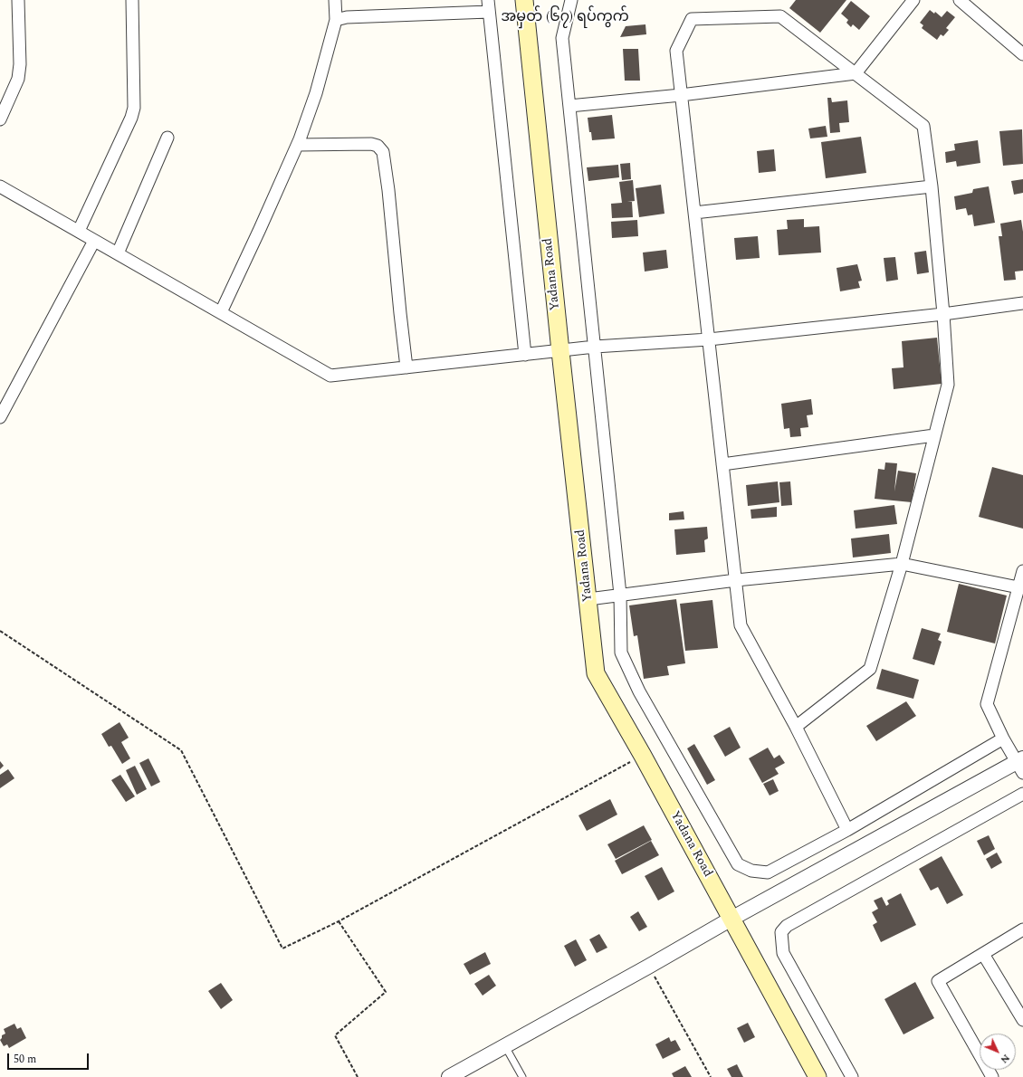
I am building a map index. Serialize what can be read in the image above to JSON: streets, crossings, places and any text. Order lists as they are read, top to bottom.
{
  "streets": {
    "main road": ["Yadana Road"]
  },
  "districts": ["အမှတ် (၆၇) ရပ်ကွက်"],
  "scale_bar": "50 m",
  "north": "bottom right"
}
